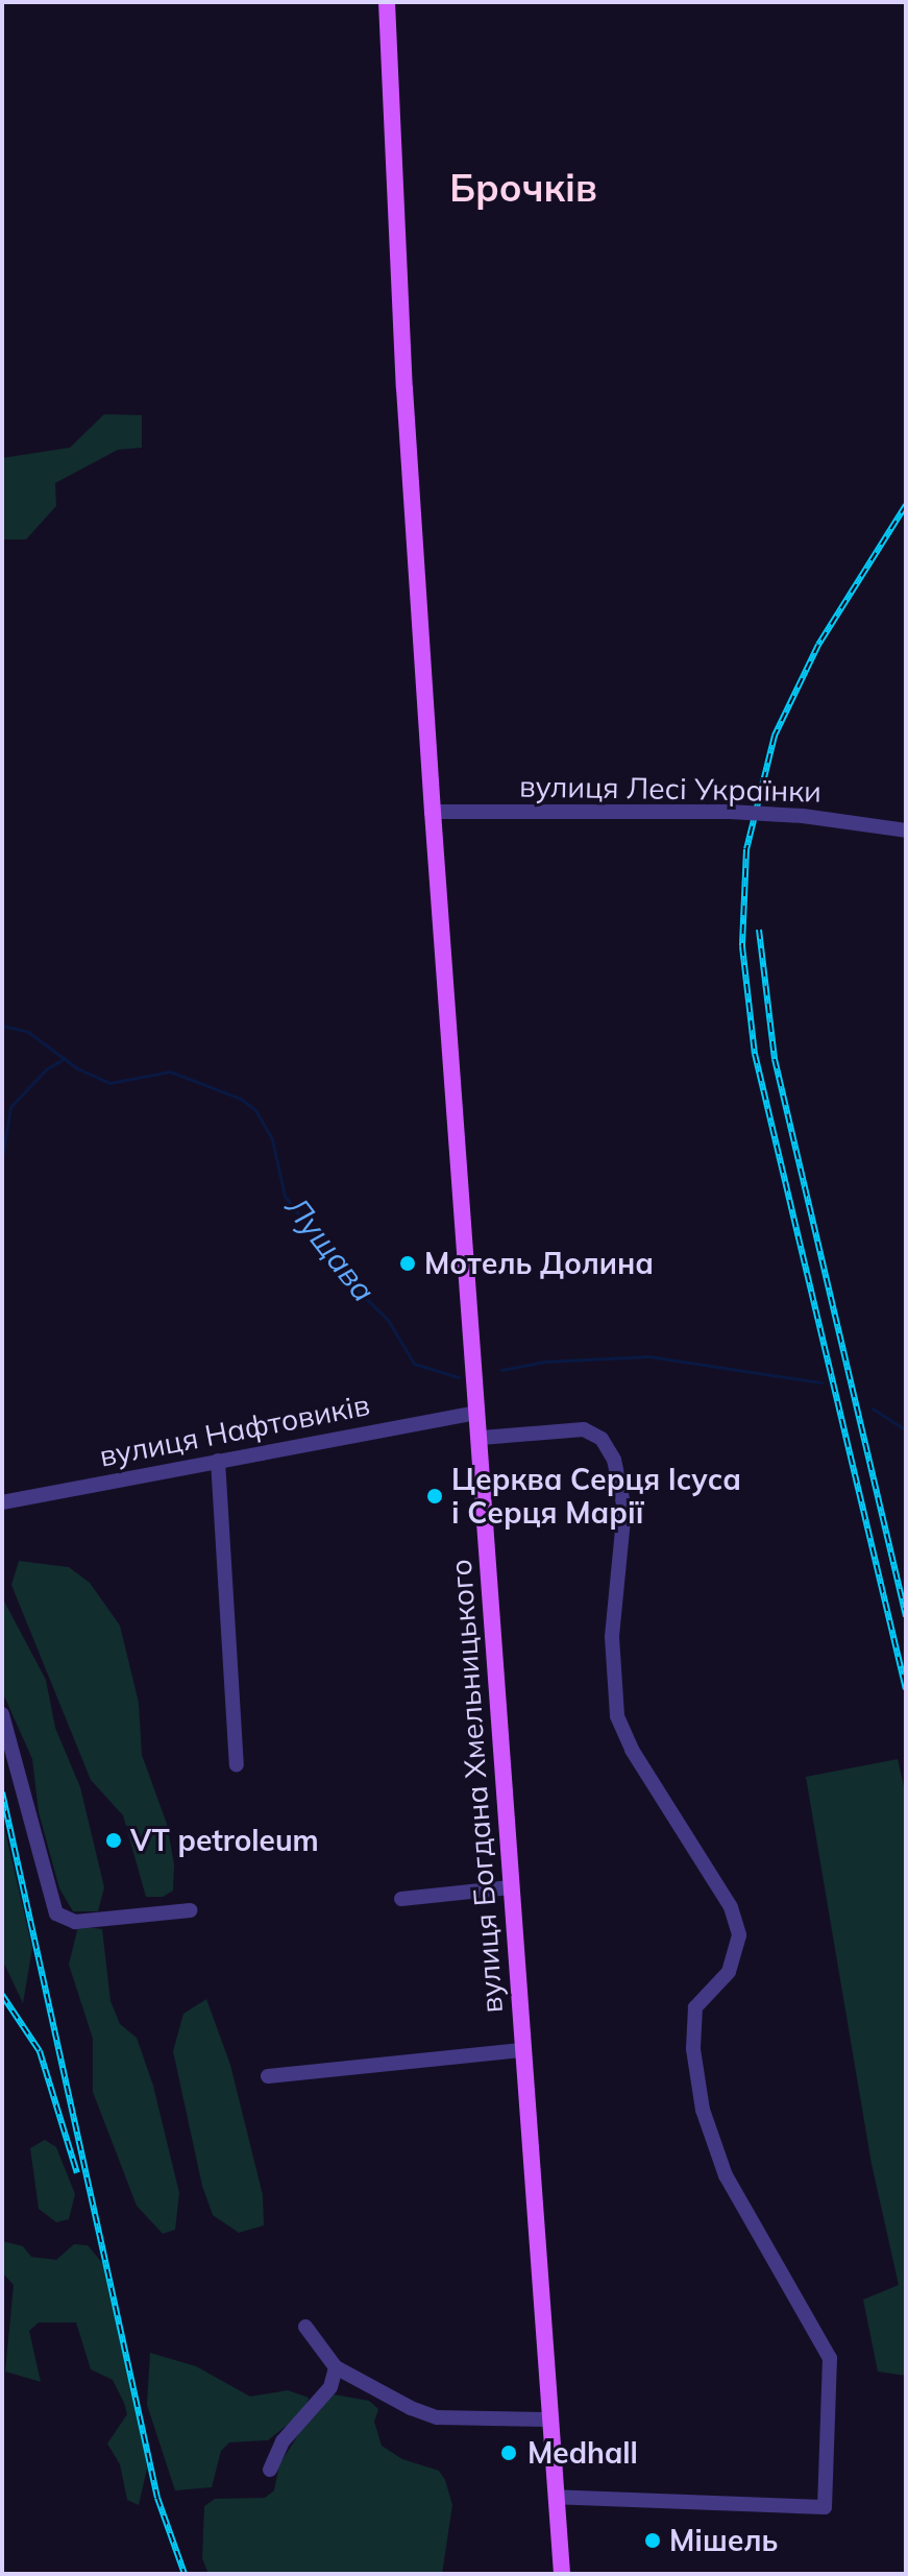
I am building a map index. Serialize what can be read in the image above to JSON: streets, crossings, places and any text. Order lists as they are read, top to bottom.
{
  "streets": {
    "main road": ["вулиця Богдана Хмельницького"],
    "street": ["вулиця Лесі Українки", "вулиця Нафтовиків"]
  },
  "crossings": [
    ["вулиця Лесі Українки", "вулиця Богдана Хмельницького"],
    ["вулиця Нафтовиків", "вулиця Богдана Хмельницького"]
  ],
  "districts": ["Брочків"],
  "water": ["Лущава"],
  "places": [
    "Мотель Долина",
    "Церква Серця Ісуса і Серця Марії",
    "VT petroleum",
    "Medhall",
    "Мішель"
  ]
}
